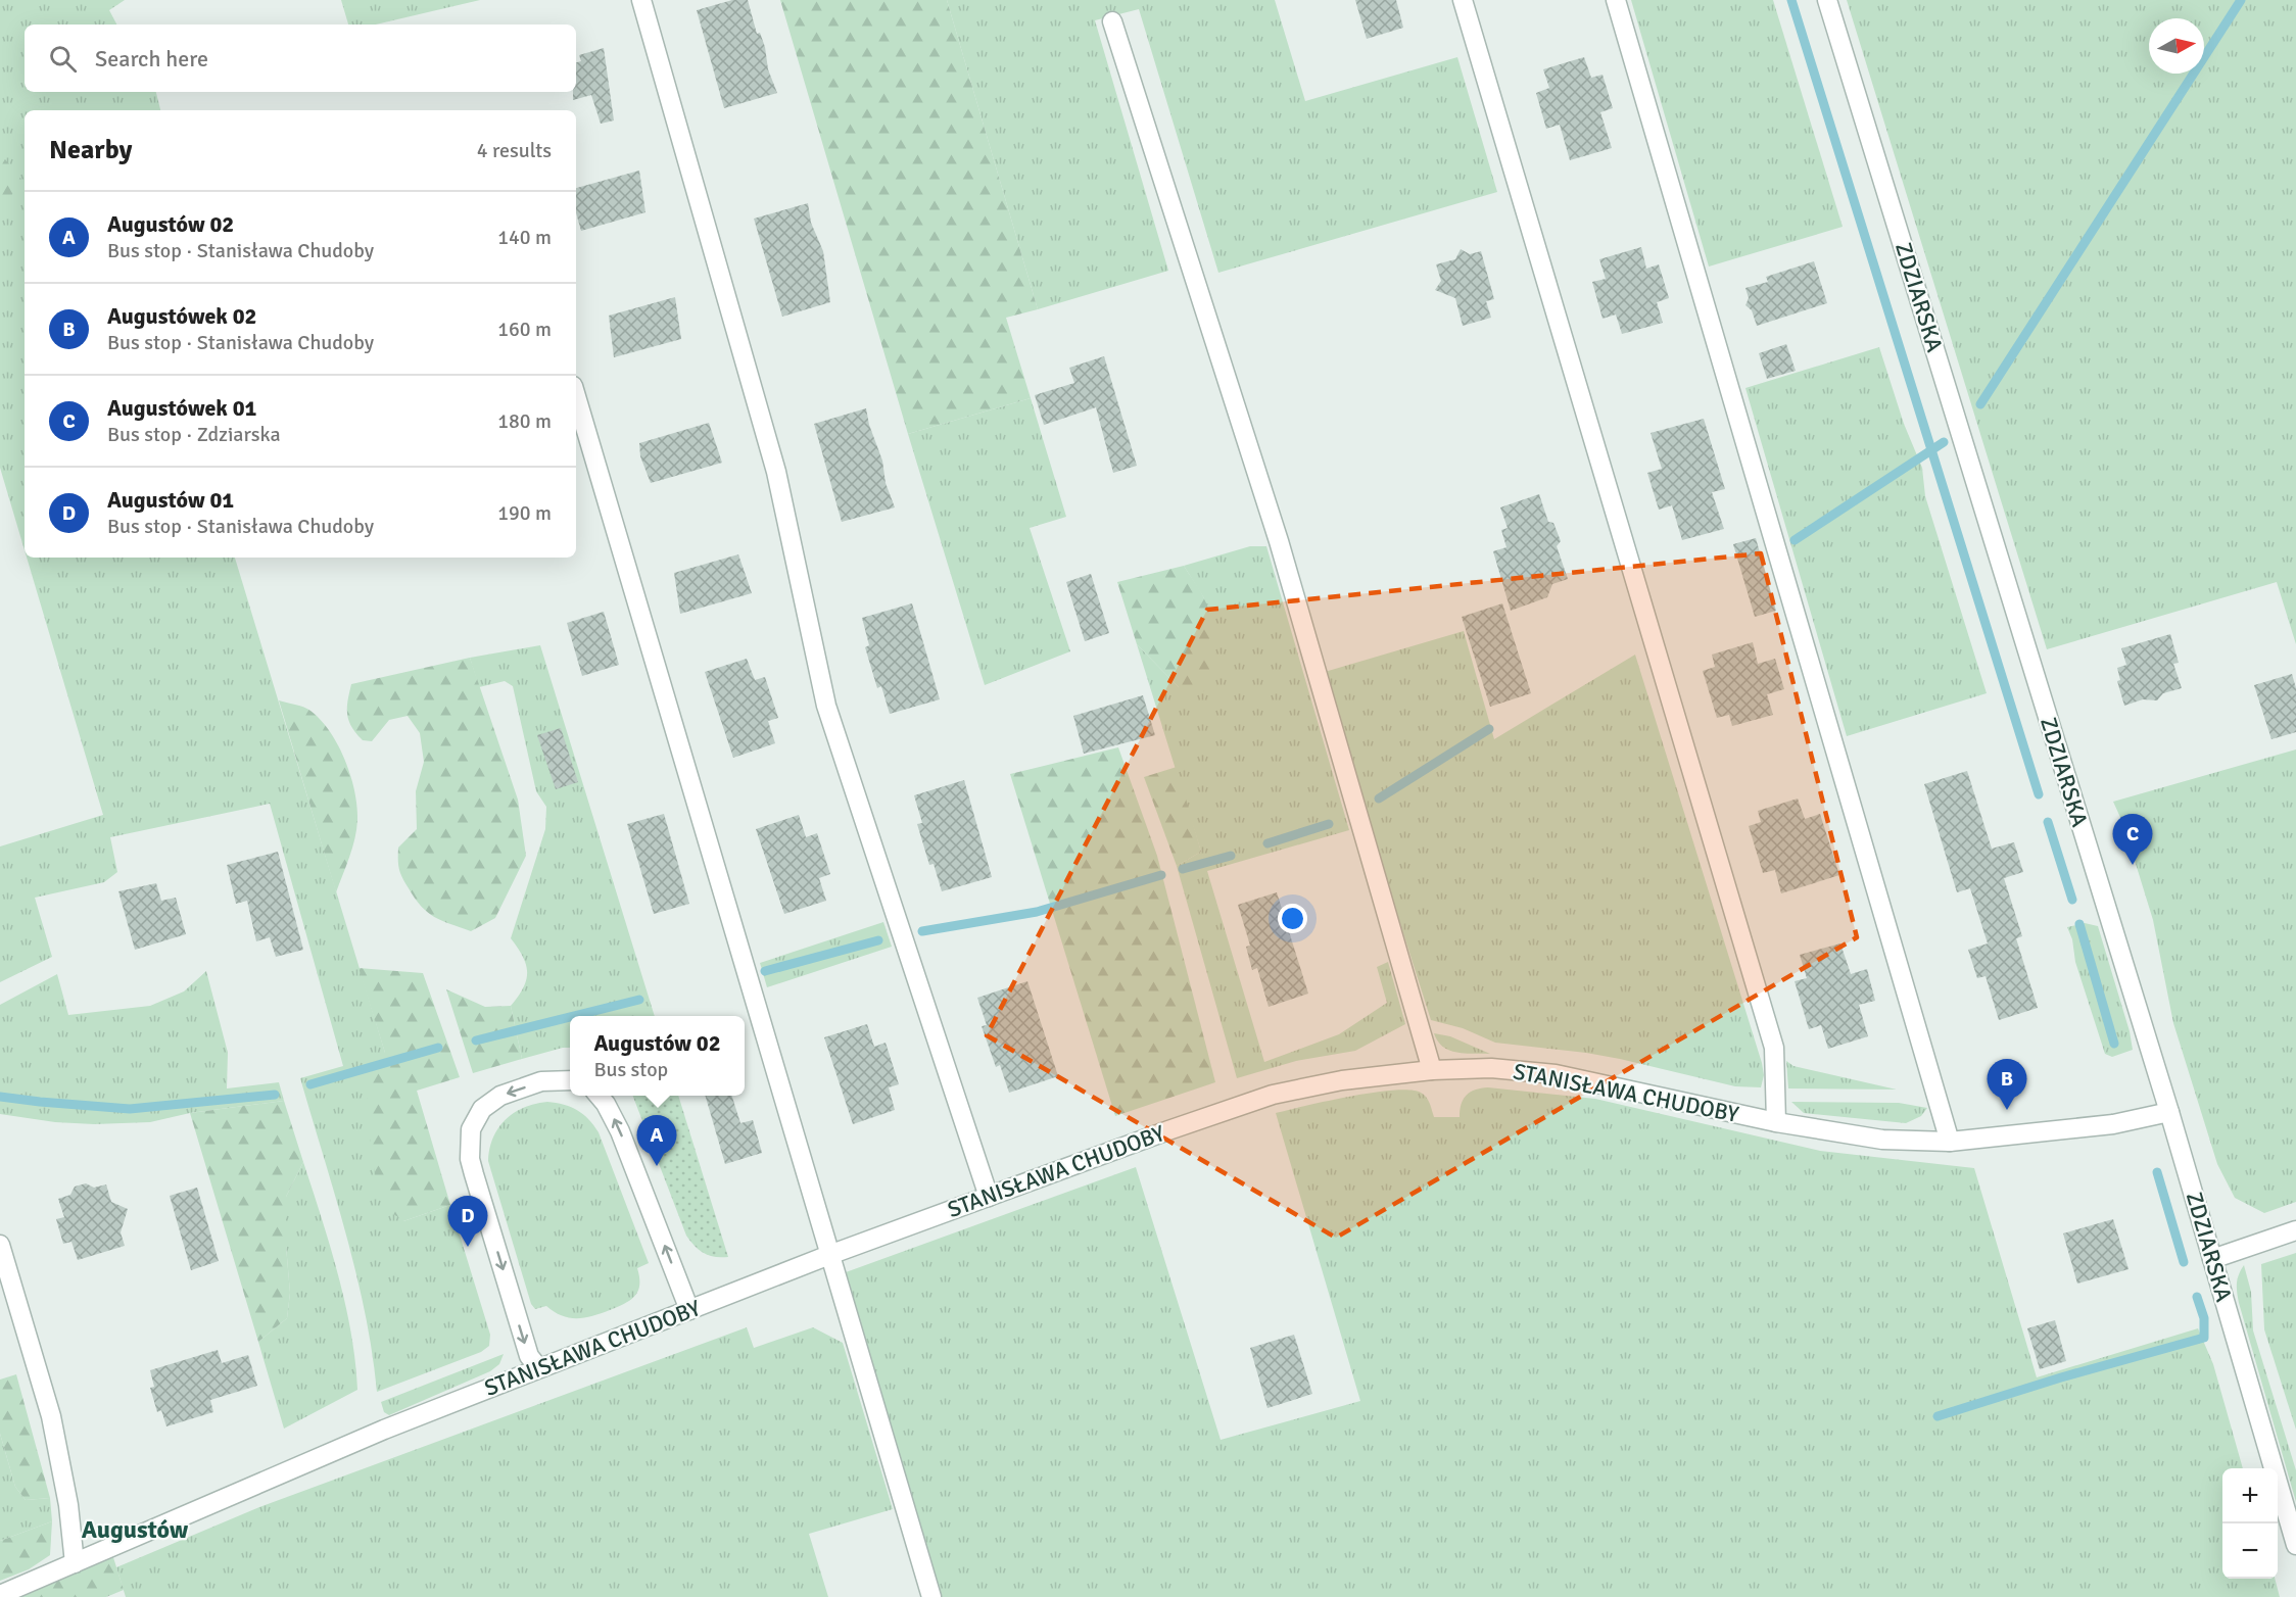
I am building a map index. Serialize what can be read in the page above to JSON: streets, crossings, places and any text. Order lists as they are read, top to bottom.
{
  "streets": {
    "street": ["ZDZIARSKA", "STANISŁAWA CHUDOBY"]
  },
  "crossings": [
    ["ZDZIARSKA", "STANISŁAWA CHUDOBY"]
  ],
  "districts": ["Augustów"],
  "north": "right",
  "page": {
    "search": "Search here",
    "heading": ["Nearby", "4 results"],
    "list": [
      {
        "mark": "A",
        "name": "Augustów 02",
        "note": "Bus stop · Stanisława Chudoby",
        "value": "140 m"
      },
      {
        "mark": "B",
        "name": "Augustówek 02",
        "note": "Bus stop · Stanisława Chudoby",
        "value": "160 m"
      },
      {
        "mark": "C",
        "name": "Augustówek 01",
        "note": "Bus stop · Zdziarska",
        "value": "180 m"
      },
      {
        "mark": "D",
        "name": "Augustów 01",
        "note": "Bus stop · Stanisława Chudoby",
        "value": "190 m"
      }
    ],
    "pins": [
      "C",
      "B",
      "A",
      "D"
    ],
    "popup": ["Augustów 02", "Bus stop"],
    "map_buttons": ["+", "−"]
  }
}
